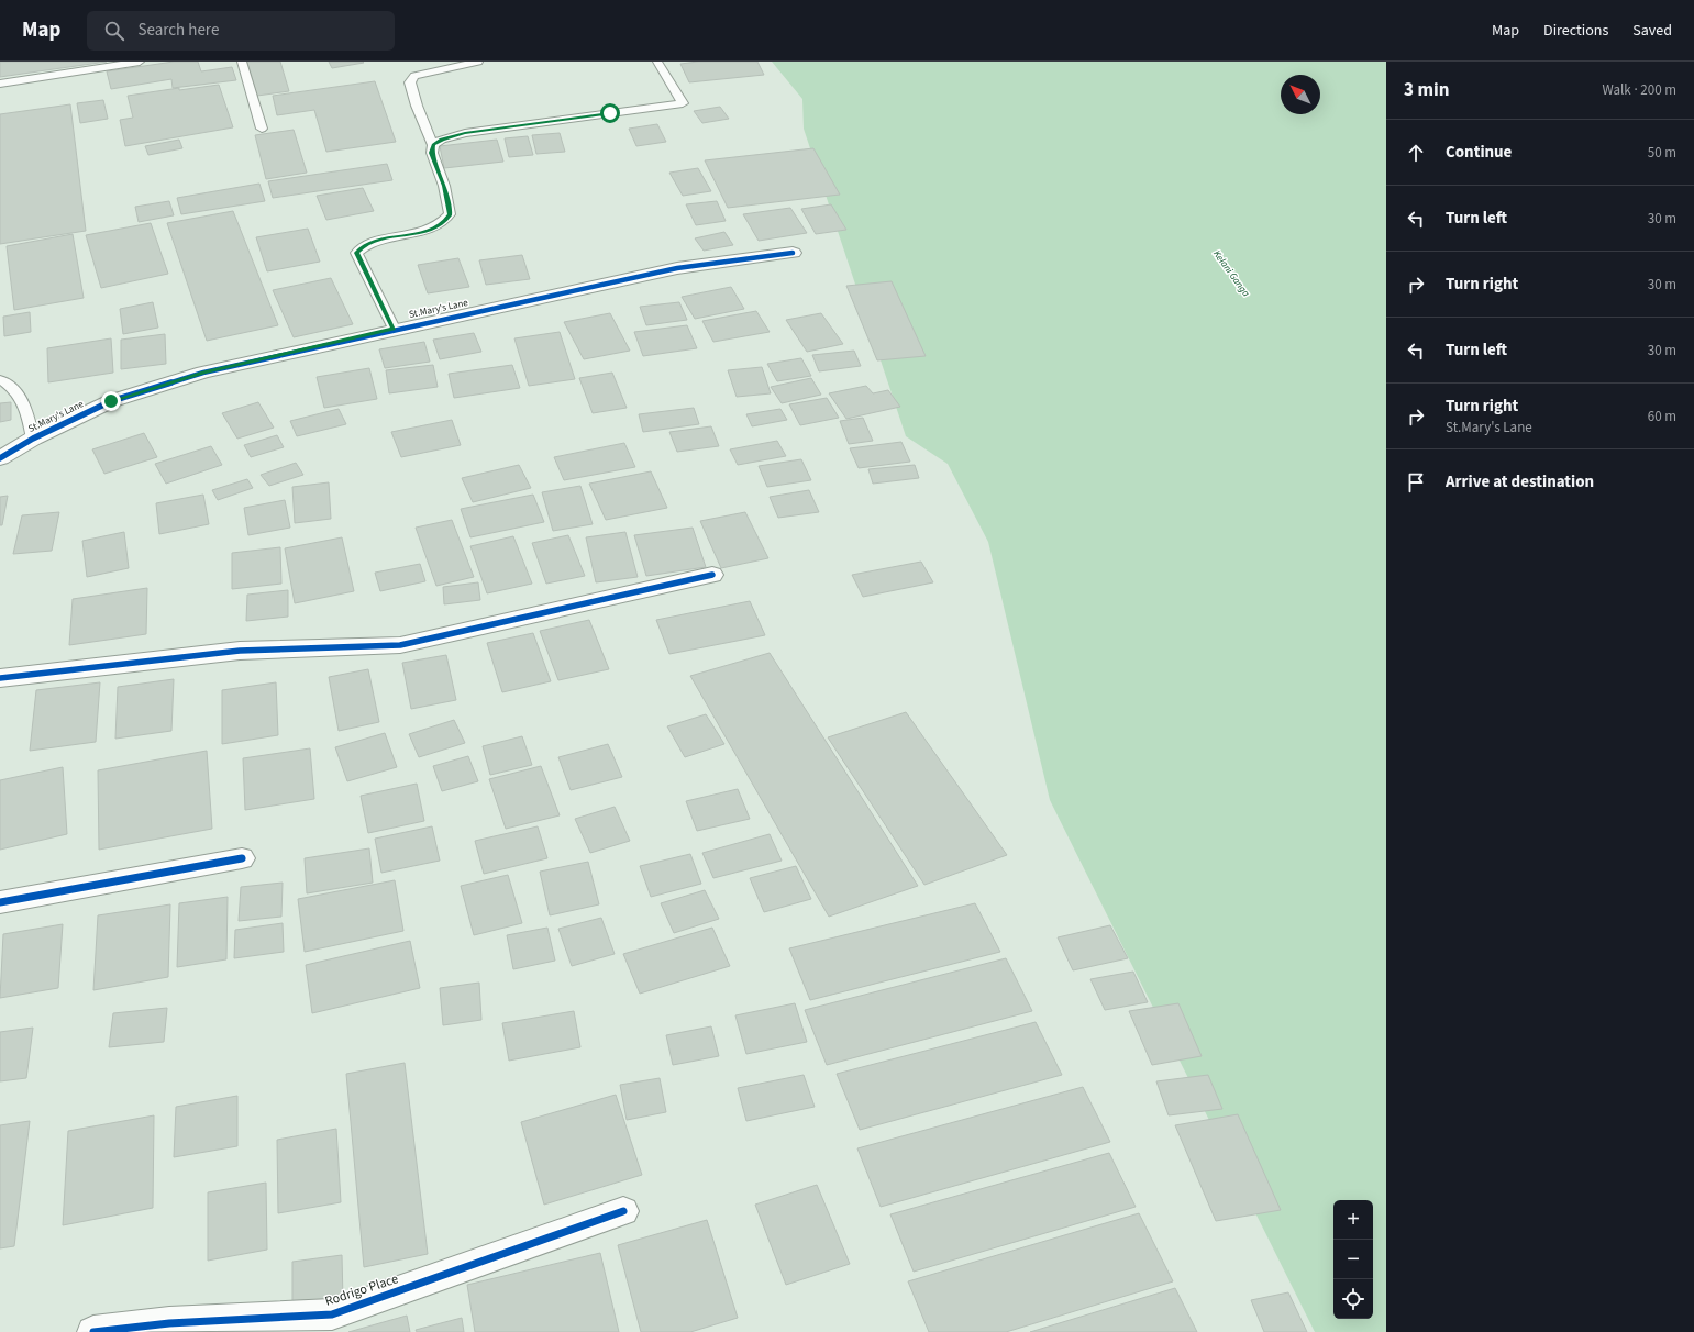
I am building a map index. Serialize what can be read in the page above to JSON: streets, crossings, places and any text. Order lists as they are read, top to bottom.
{
  "streets": {
    "street": ["St.Mary's Lane", "Rodrigo Place"]
  },
  "water": ["Kelani Ganga"],
  "north": "top left",
  "page": {
    "header": "Map",
    "search": "Search here",
    "nav": ["Map", "Directions", "Saved"],
    "heading": ["3 min", "Walk · 200 m"],
    "list": [
      ["Continue", "50 m"],
      ["Turn left", "30 m"],
      ["Turn right", "30 m"],
      ["Turn left", "30 m"],
      ["Turn right", "St.Mary's Lane", "60 m"],
      "Arrive at destination"
    ],
    "map_buttons": ["+", "−"]
  }
}
